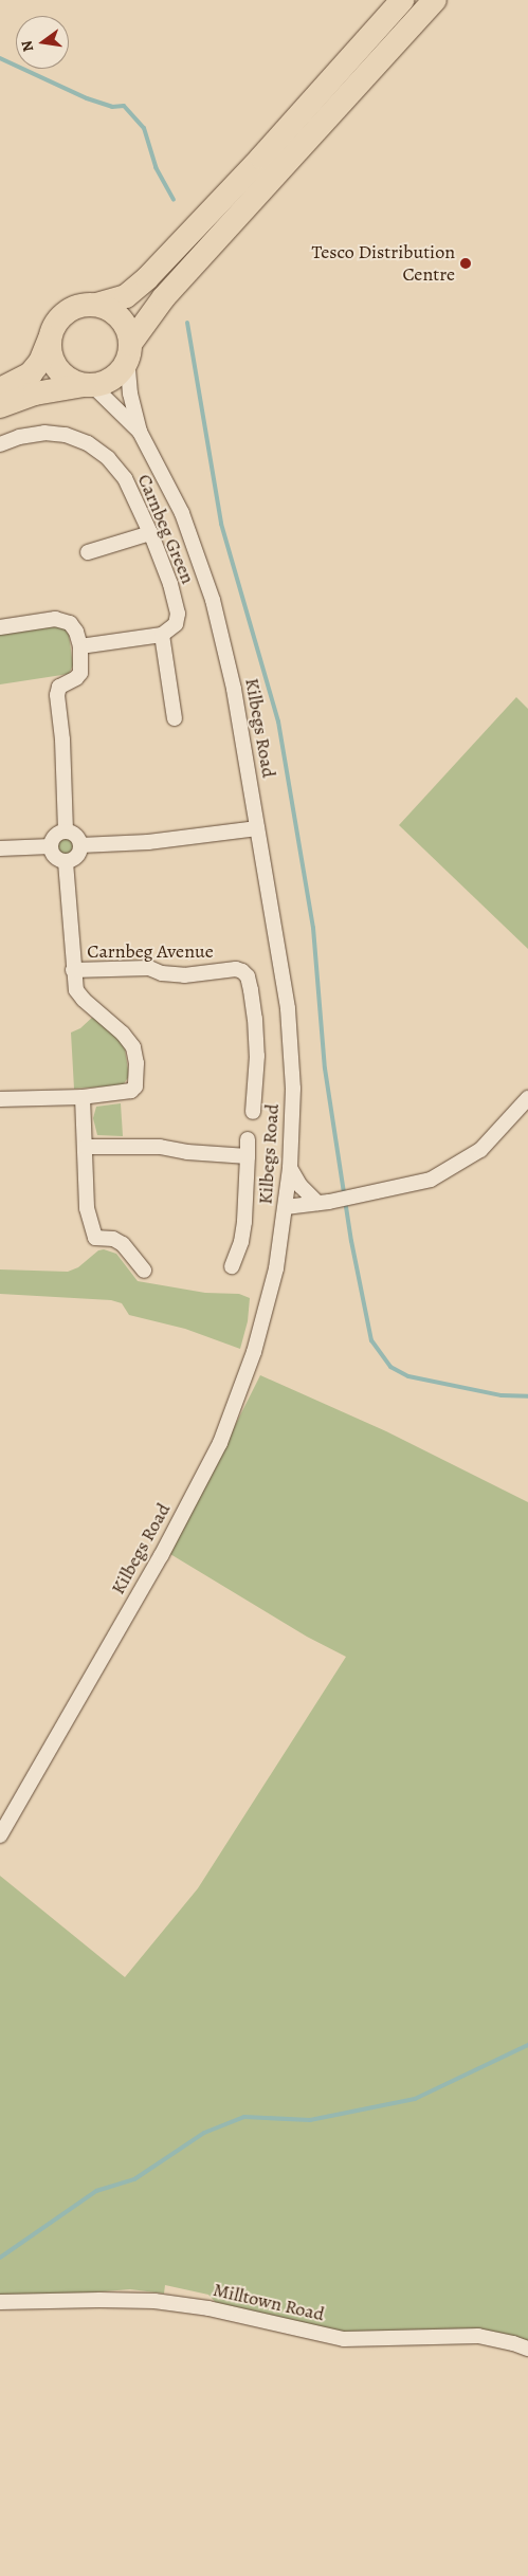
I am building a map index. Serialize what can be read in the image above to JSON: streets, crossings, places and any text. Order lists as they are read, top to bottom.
{
  "streets": {
    "street": [
      "Carnbeg Green",
      "Kilbegs Road",
      "Carnbeg Avenue",
      "Milltown Road"
    ]
  },
  "places": ["Tesco Distribution Centre"],
  "north": "left"
}
